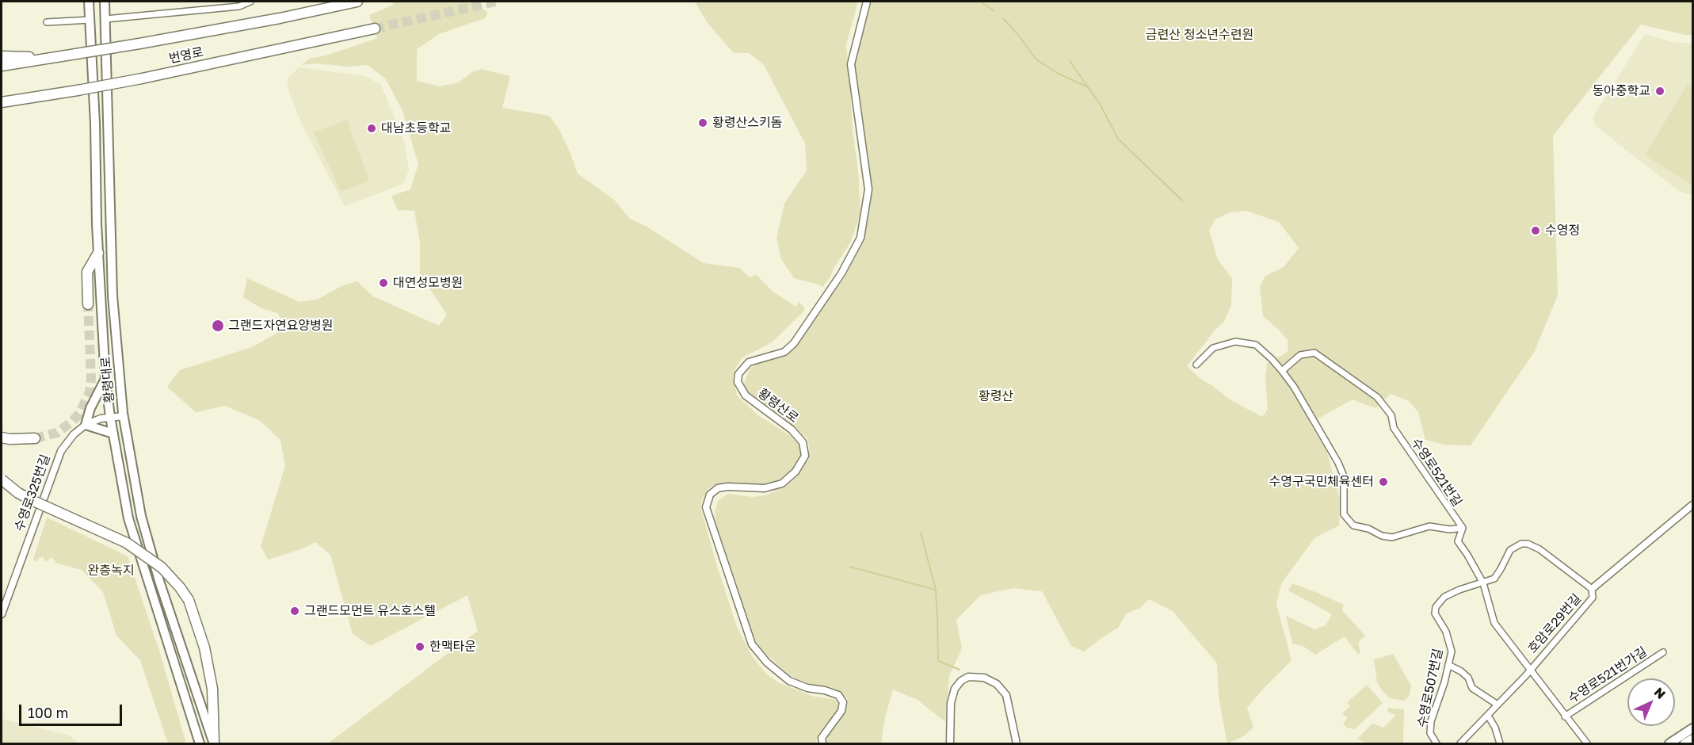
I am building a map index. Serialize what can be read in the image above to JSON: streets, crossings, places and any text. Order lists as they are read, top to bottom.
{
  "streets": {
    "highway": ["번영로"],
    "main road": ["황령대로"],
    "street": [
      "황령산로",
      "수영로521번길",
      "수영로325번길",
      "호암로29번길",
      "수영로521번가길",
      "수영로507번길"
    ]
  },
  "crossings": [
    ["황령대로", "수영로325번길"],
    ["수영로521번길", "호암로29번길"],
    ["수영로521번길", "수영로521번가길"],
    ["수영로521번길", "수영로507번길"]
  ],
  "parks": ["금련산 청소년수련원", "황령산", "완층녹지"],
  "places": [
    "동아중학교",
    "황령산스키돔",
    "대남초등학교",
    "수영정",
    "대연성모병원",
    "그랜드자연요양병원",
    "수영구국민체육센터",
    "그랜드모먼트 유스호스텔",
    "한맥타운"
  ],
  "scale_bar": "100 m",
  "north": "top right"
}
